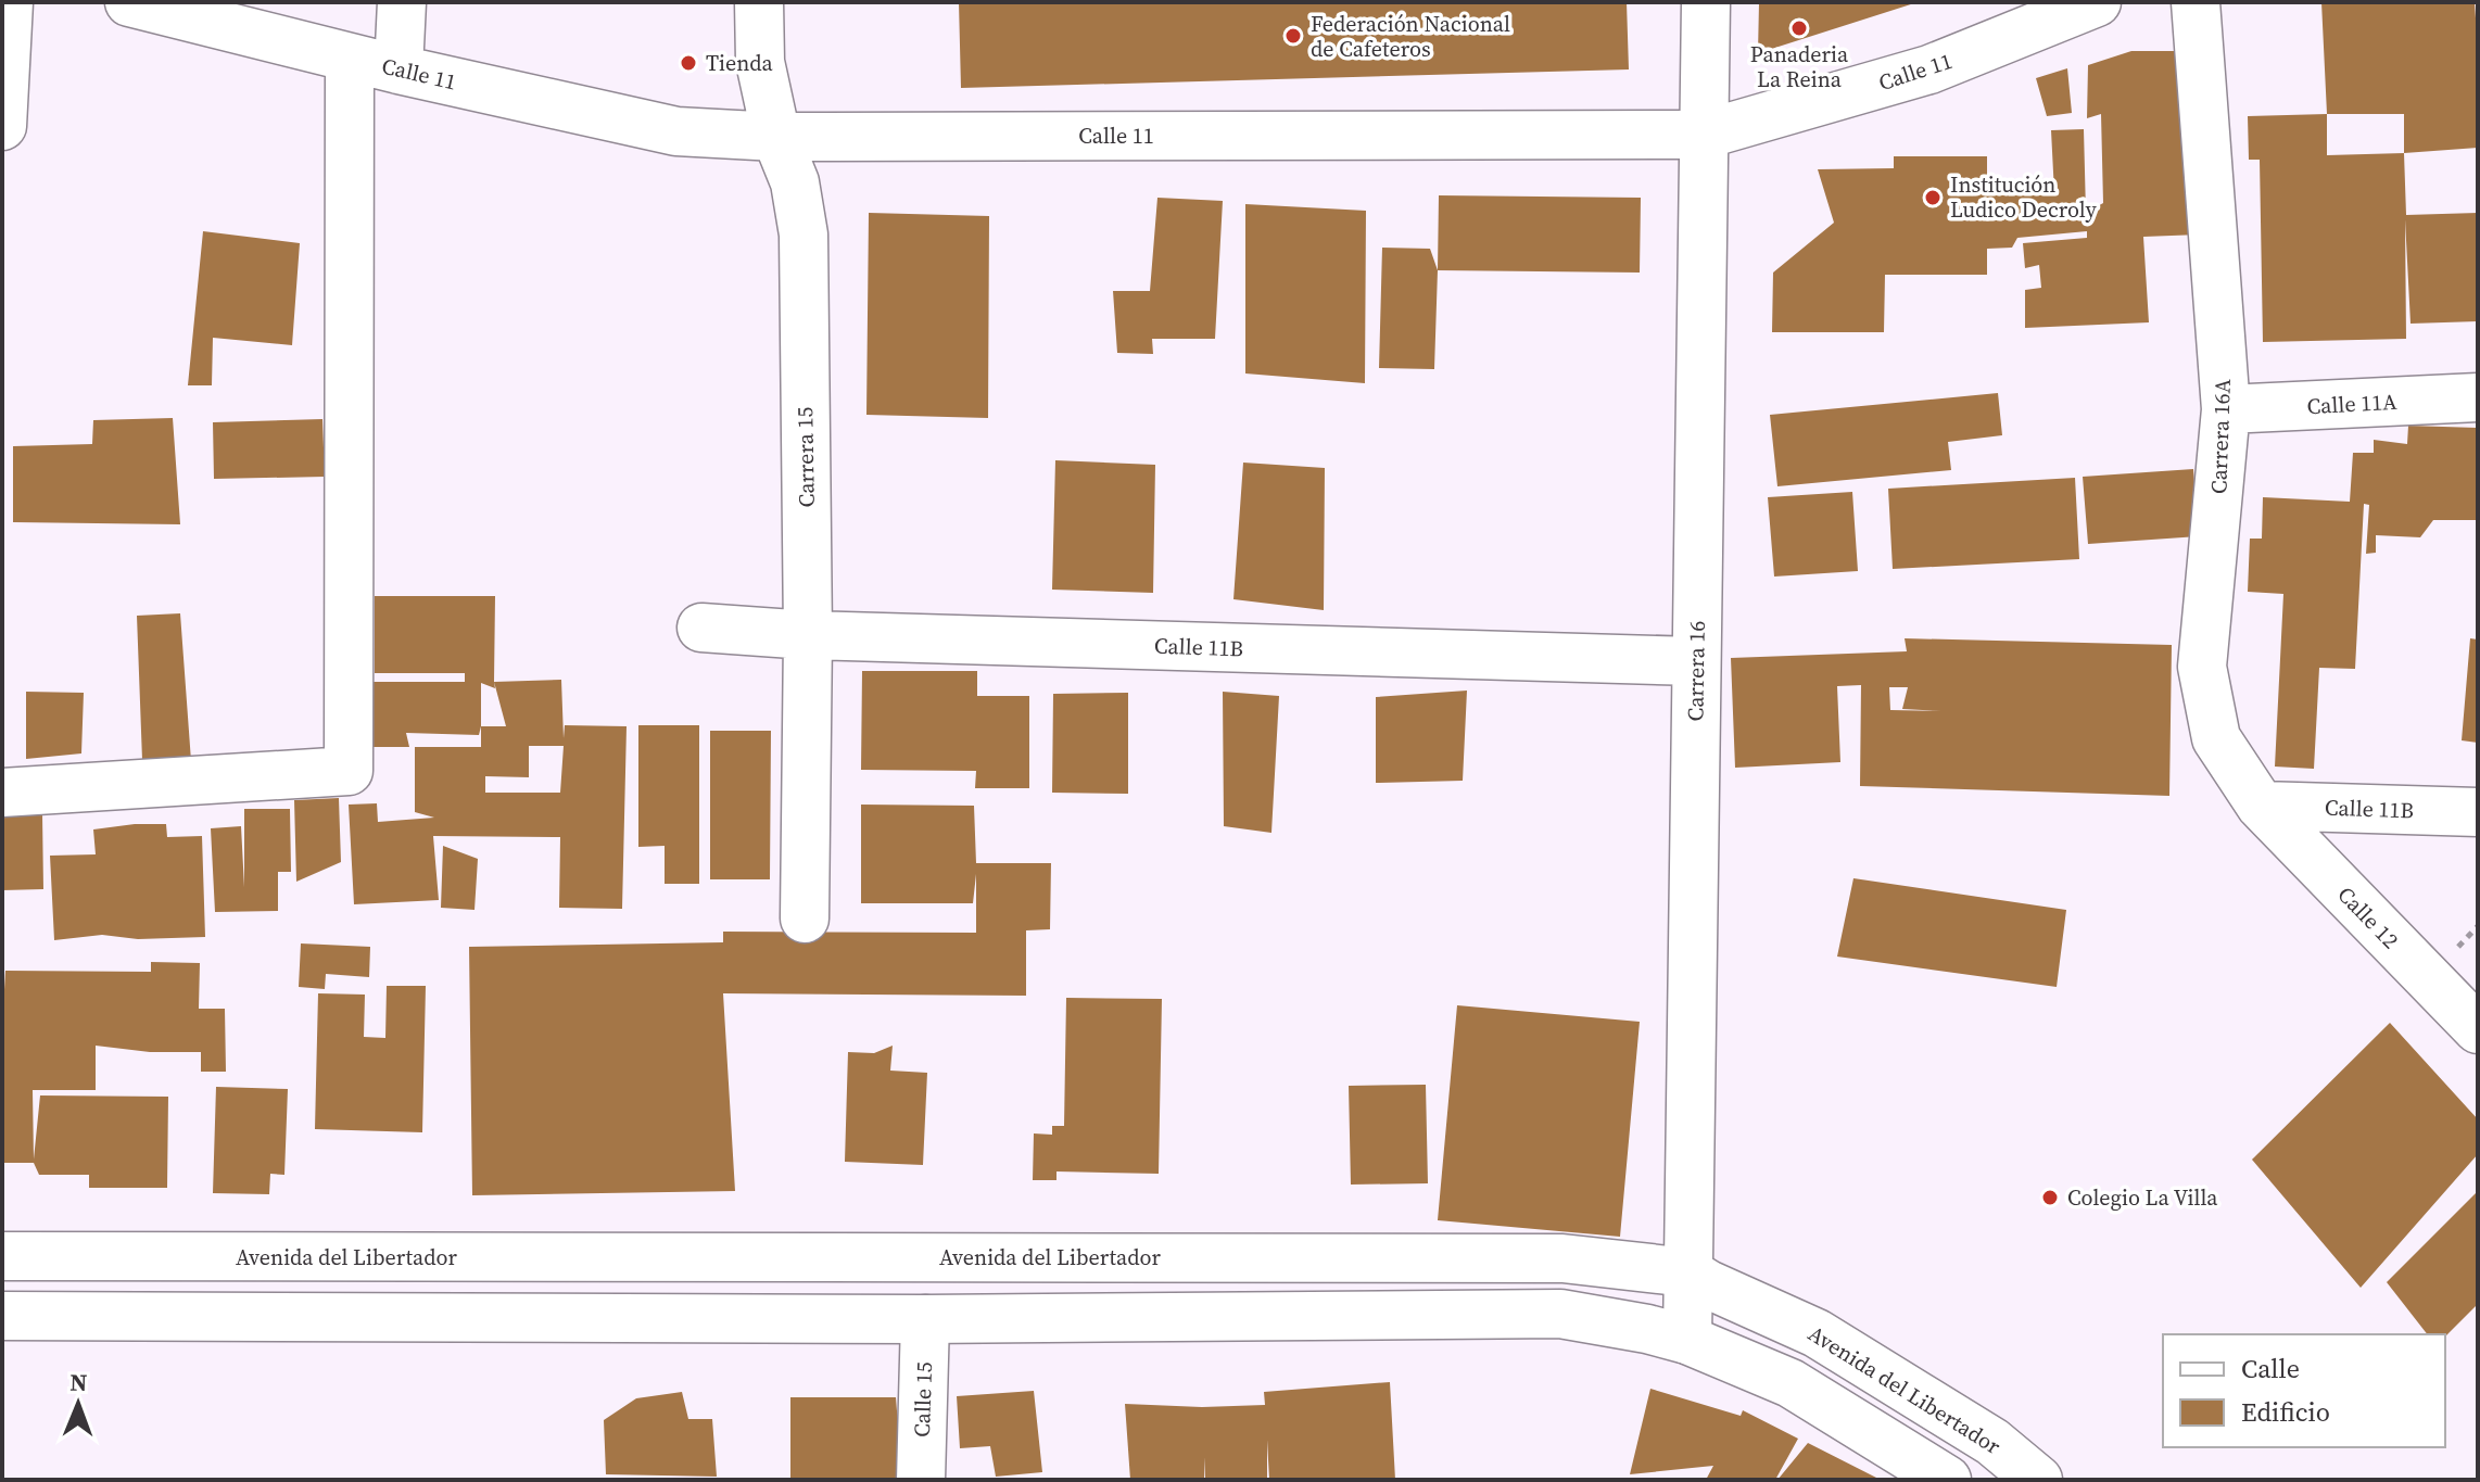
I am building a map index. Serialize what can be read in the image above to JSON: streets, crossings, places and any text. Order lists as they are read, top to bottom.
{
  "streets": {
    "street": [
      "Calle 11",
      "Calle 11A",
      "Carrera 16A",
      "Carrera 15",
      "Calle 11B",
      "Carrera 16",
      "Calle 12",
      "Avenida del Libertador",
      "Calle 15"
    ]
  },
  "crossings": [
    ["Calle 11", "Carrera 15"],
    ["Calle 11", "Carrera 16"],
    ["Calle 11A", "Carrera 16A"],
    ["Carrera 16A", "Calle 11B"],
    ["Carrera 16A", "Calle 12"],
    ["Carrera 15", "Calle 11B"],
    ["Calle 11B", "Carrera 16"],
    ["Calle 11B", "Calle 12"],
    ["Carrera 16", "Avenida del Libertador"]
  ],
  "places": [
    "Panaderia La Reina",
    "Federación Nacional de Cafeteros",
    "Tienda",
    "Institución Ludico Decroly",
    "Colegio La Villa"
  ],
  "legend": ["Calle", "Edificio"],
  "north": "top"
}
